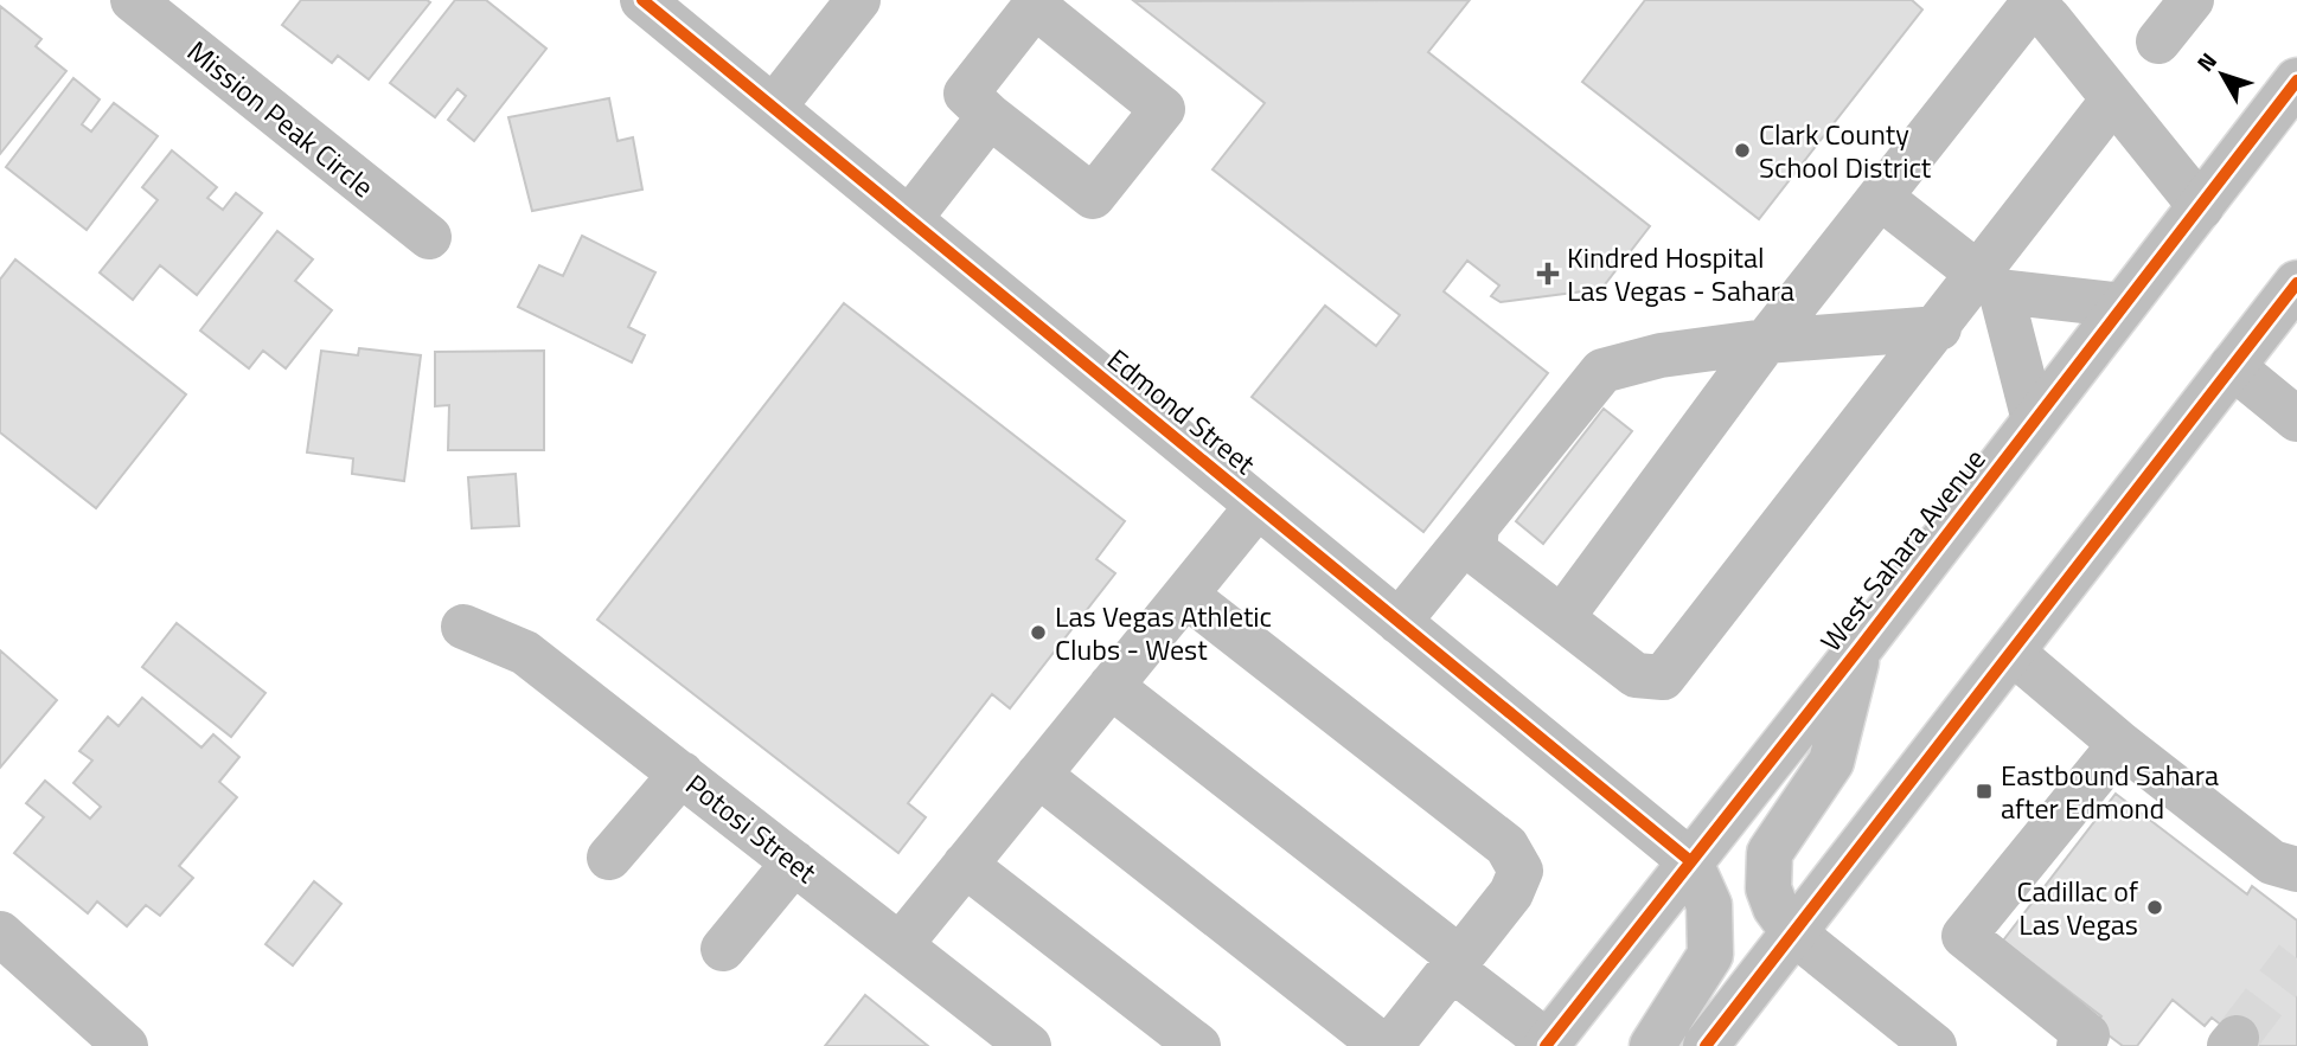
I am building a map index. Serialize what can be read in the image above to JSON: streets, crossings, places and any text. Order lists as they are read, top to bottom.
{
  "streets": {
    "street": [
      "Mission Peak Circle",
      "Edmond Street",
      "West Sahara Avenue",
      "Potosi Street"
    ]
  },
  "crossings": [
    ["Edmond Street", "West Sahara Avenue"]
  ],
  "places": {
    "other": ["Clark County School District", "Las Vegas Athletic Clubs - West", "Cadillac of Las Vegas"],
    "health": ["Kindred Hospital Las Vegas - Sahara"],
    "transit": ["Eastbound Sahara after Edmond"]
  },
  "north": "top left"
}
